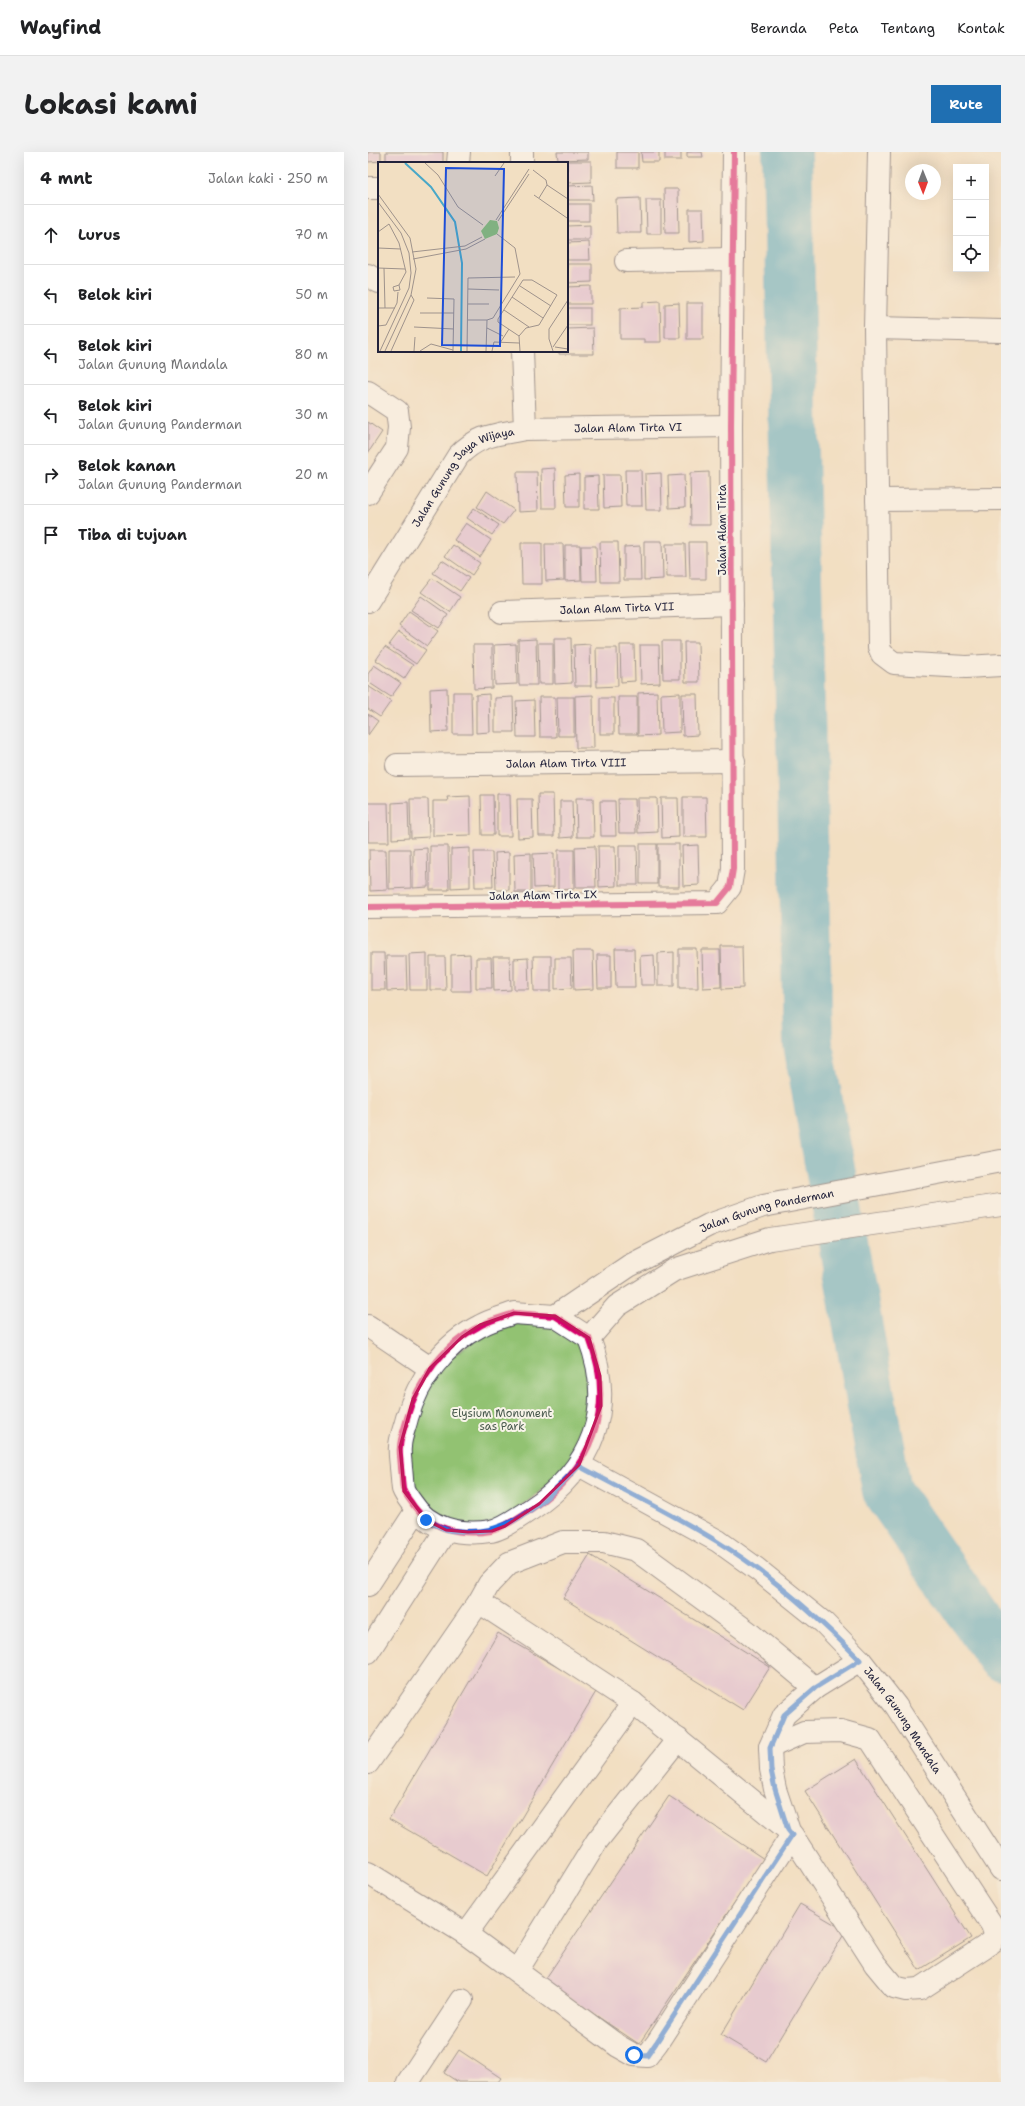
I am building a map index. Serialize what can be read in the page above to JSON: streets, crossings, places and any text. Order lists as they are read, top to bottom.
{
  "streets": {
    "street": [
      "Jalan Alam Tirta VI",
      "Jalan Gunung Jaya Wijaya",
      "Jalan Alam Tirta",
      "Jalan Alam Tirta VII",
      "Jalan Alam Tirta VIII",
      "Jalan Alam Tirta IX",
      "Jalan Gunung Panderman",
      "Jalan Gunung Mandala"
    ]
  },
  "crossings": [
    ["Jalan Alam Tirta VI", "Jalan Gunung Jaya Wijaya"],
    ["Jalan Alam Tirta VI", "Jalan Alam Tirta"],
    ["Jalan Alam Tirta", "Jalan Alam Tirta VII"],
    ["Jalan Alam Tirta", "Jalan Alam Tirta VIII"],
    ["Jalan Alam Tirta", "Jalan Alam Tirta IX"]
  ],
  "parks": ["Elysium Monument sas Park"],
  "north": "bottom",
  "page": {
    "header": "Wayfind",
    "nav": [
      "Beranda",
      "Peta",
      "Tentang",
      "Kontak"
    ],
    "title": "Lokasi kami",
    "buttons": "Rute",
    "heading": ["4 mnt", "Jalan kaki · 250 m"],
    "map_buttons": ["+", "−"],
    "list": [
      ["Lurus", "70 m"],
      ["Belok kiri", "50 m"],
      ["Belok kiri", "Jalan Gunung Mandala", "80 m"],
      ["Belok kiri", "Jalan Gunung Panderman", "30 m"],
      ["Belok kanan", "Jalan Gunung Panderman", "20 m"],
      "Tiba di tujuan"
    ]
  }
}
